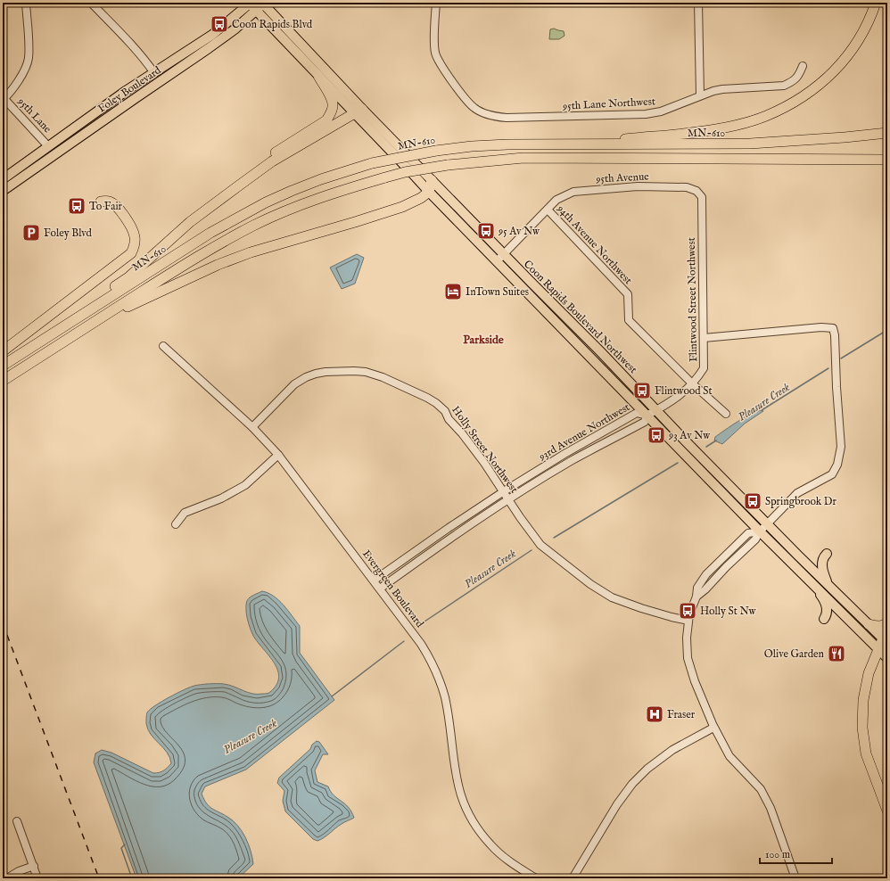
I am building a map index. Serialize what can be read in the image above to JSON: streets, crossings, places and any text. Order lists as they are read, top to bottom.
{
  "streets": {
    "highway": ["MN-610"],
    "main road": ["Foley Boulevard", "Coon Rapids Boulevard Northwest"],
    "street": [
      "95th Lane Northwest",
      "95th Lane",
      "95th Avenue",
      "94th Avenue Northwest",
      "Flintwood Street Northwest",
      "93rd Avenue Northwest",
      "Holly Street Northwest",
      "Evergreen Boulevard"
    ]
  },
  "crossings": [
    ["Foley Boulevard", "95th Lane"],
    ["Foley Boulevard", "Coon Rapids Boulevard Northwest"],
    ["95th Avenue", "94th Avenue Northwest"],
    ["95th Avenue", "Flintwood Street Northwest"],
    ["94th Avenue Northwest", "Flintwood Street Northwest"],
    ["94th Avenue Northwest", "Coon Rapids Boulevard Northwest"],
    ["Flintwood Street Northwest", "Coon Rapids Boulevard Northwest"],
    ["Flintwood Street Northwest", "93rd Avenue Northwest"],
    ["Coon Rapids Boulevard Northwest", "93rd Avenue Northwest"],
    ["93rd Avenue Northwest", "Holly Street Northwest"],
    ["93rd Avenue Northwest", "Evergreen Boulevard"],
    ["Holly Street Northwest", "Evergreen Boulevard"]
  ],
  "districts": ["Parkside"],
  "water": ["Pleasure Creek"],
  "places": {
    "bus stop": [
      "Coon Rapids Blvd",
      "To Fair",
      "95 Av Nw",
      "Flintwood St",
      "93 Av Nw",
      "Springbrook Dr",
      "Holly St Nw"
    ],
    "parking": ["Foley Blvd"],
    "hotel": ["InTown Suites"],
    "restaurant": ["Olive Garden"],
    "hospital": ["Fraser"]
  },
  "scale_bar": "100 m"
}
